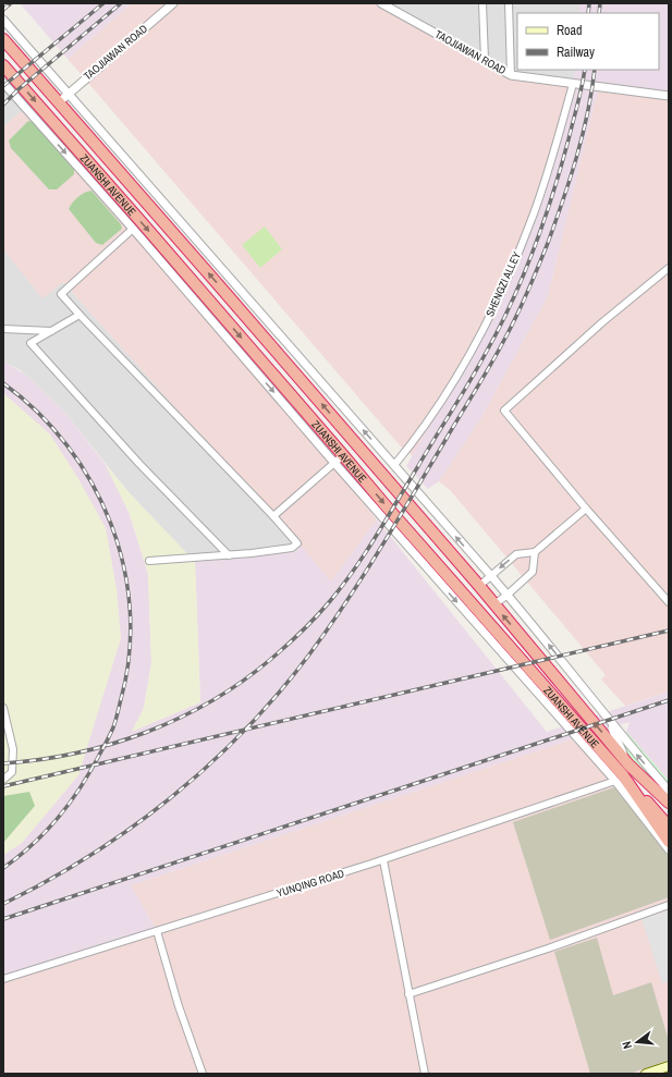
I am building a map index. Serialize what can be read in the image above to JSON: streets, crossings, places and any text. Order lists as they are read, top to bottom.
{
  "streets": {
    "highway": ["ZUANSHI AVENUE"],
    "street": ["TAOJIAWAN ROAD", "SHENGZI ALLEY", "YUNQING ROAD"]
  },
  "crossings": [
    ["TAOJIAWAN ROAD", "ZUANSHI AVENUE"],
    ["TAOJIAWAN ROAD", "SHENGZI ALLEY"],
    ["ZUANSHI AVENUE", "YUNQING ROAD"]
  ],
  "legend": ["Road", "Railway"],
  "north": "left"
}
